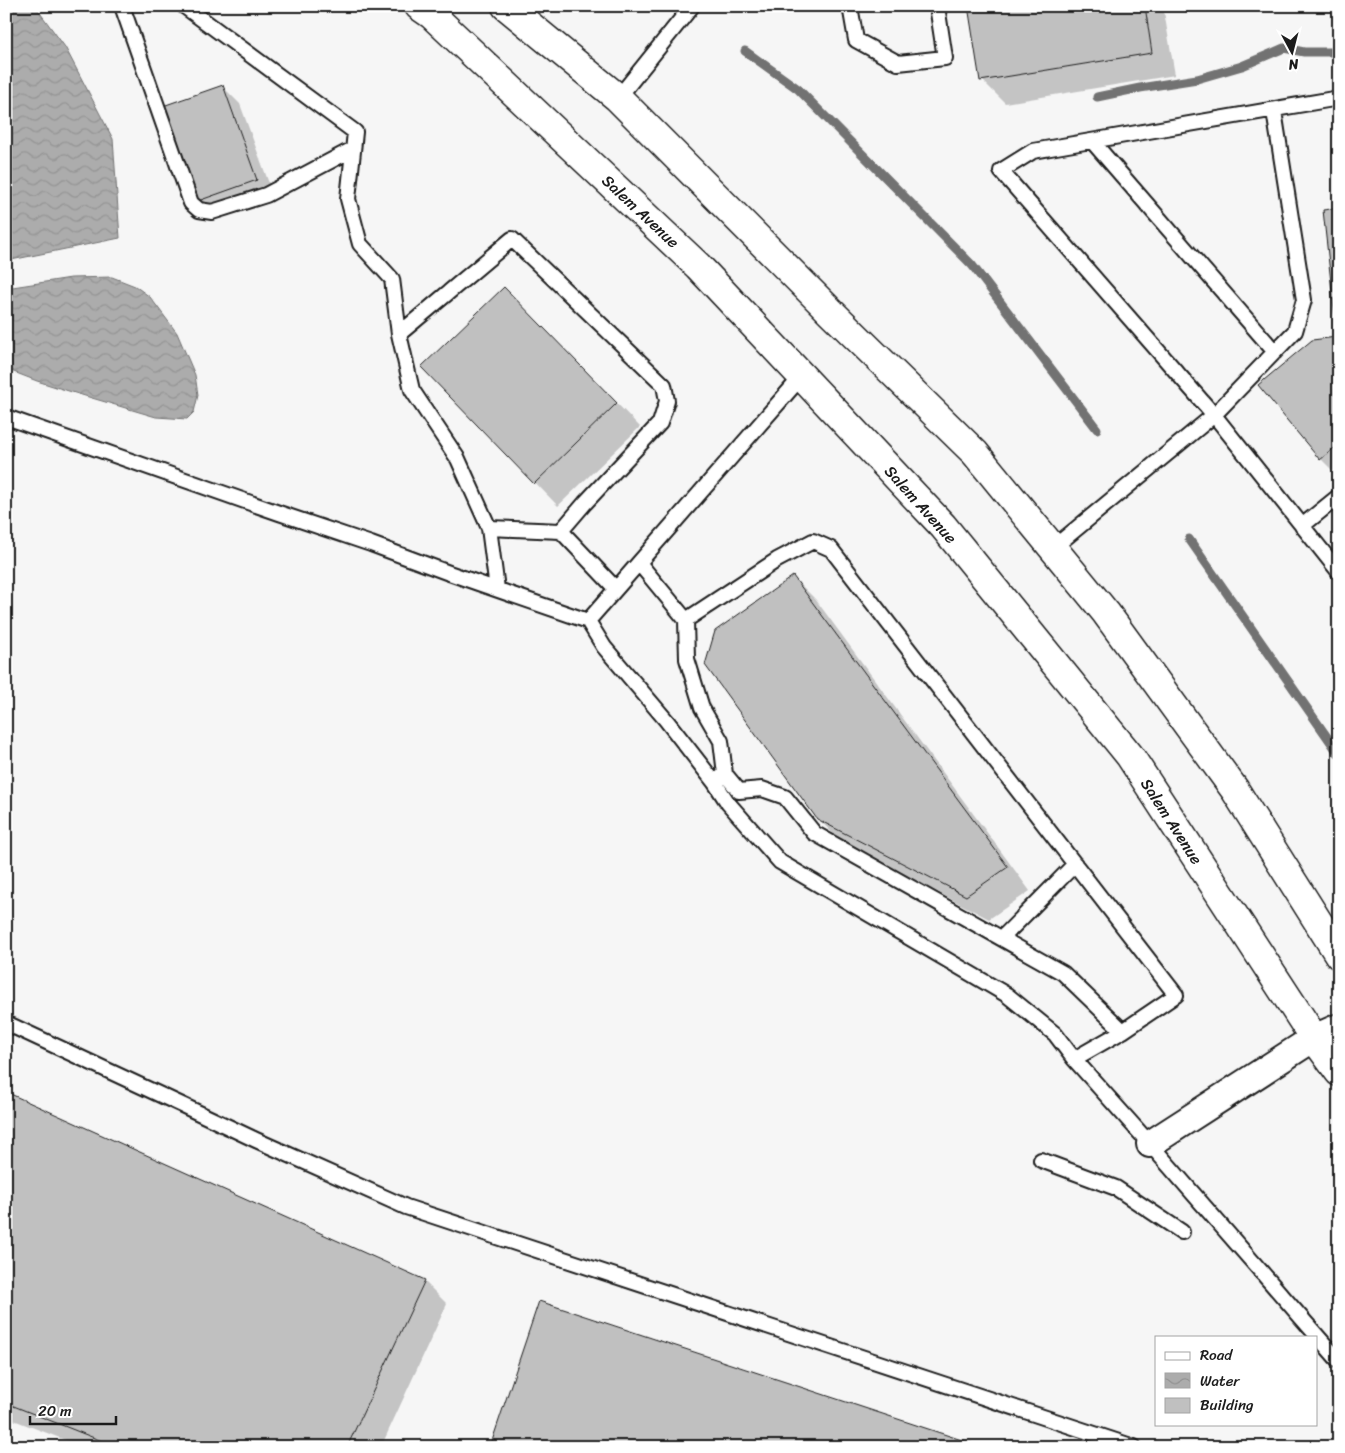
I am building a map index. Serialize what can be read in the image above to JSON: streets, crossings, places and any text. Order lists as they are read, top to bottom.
{
  "streets": {
    "highway": ["Salem Avenue"]
  },
  "legend": ["Road", "Water", "Building"],
  "scale_bar": "20 m",
  "north": "bottom"
}
